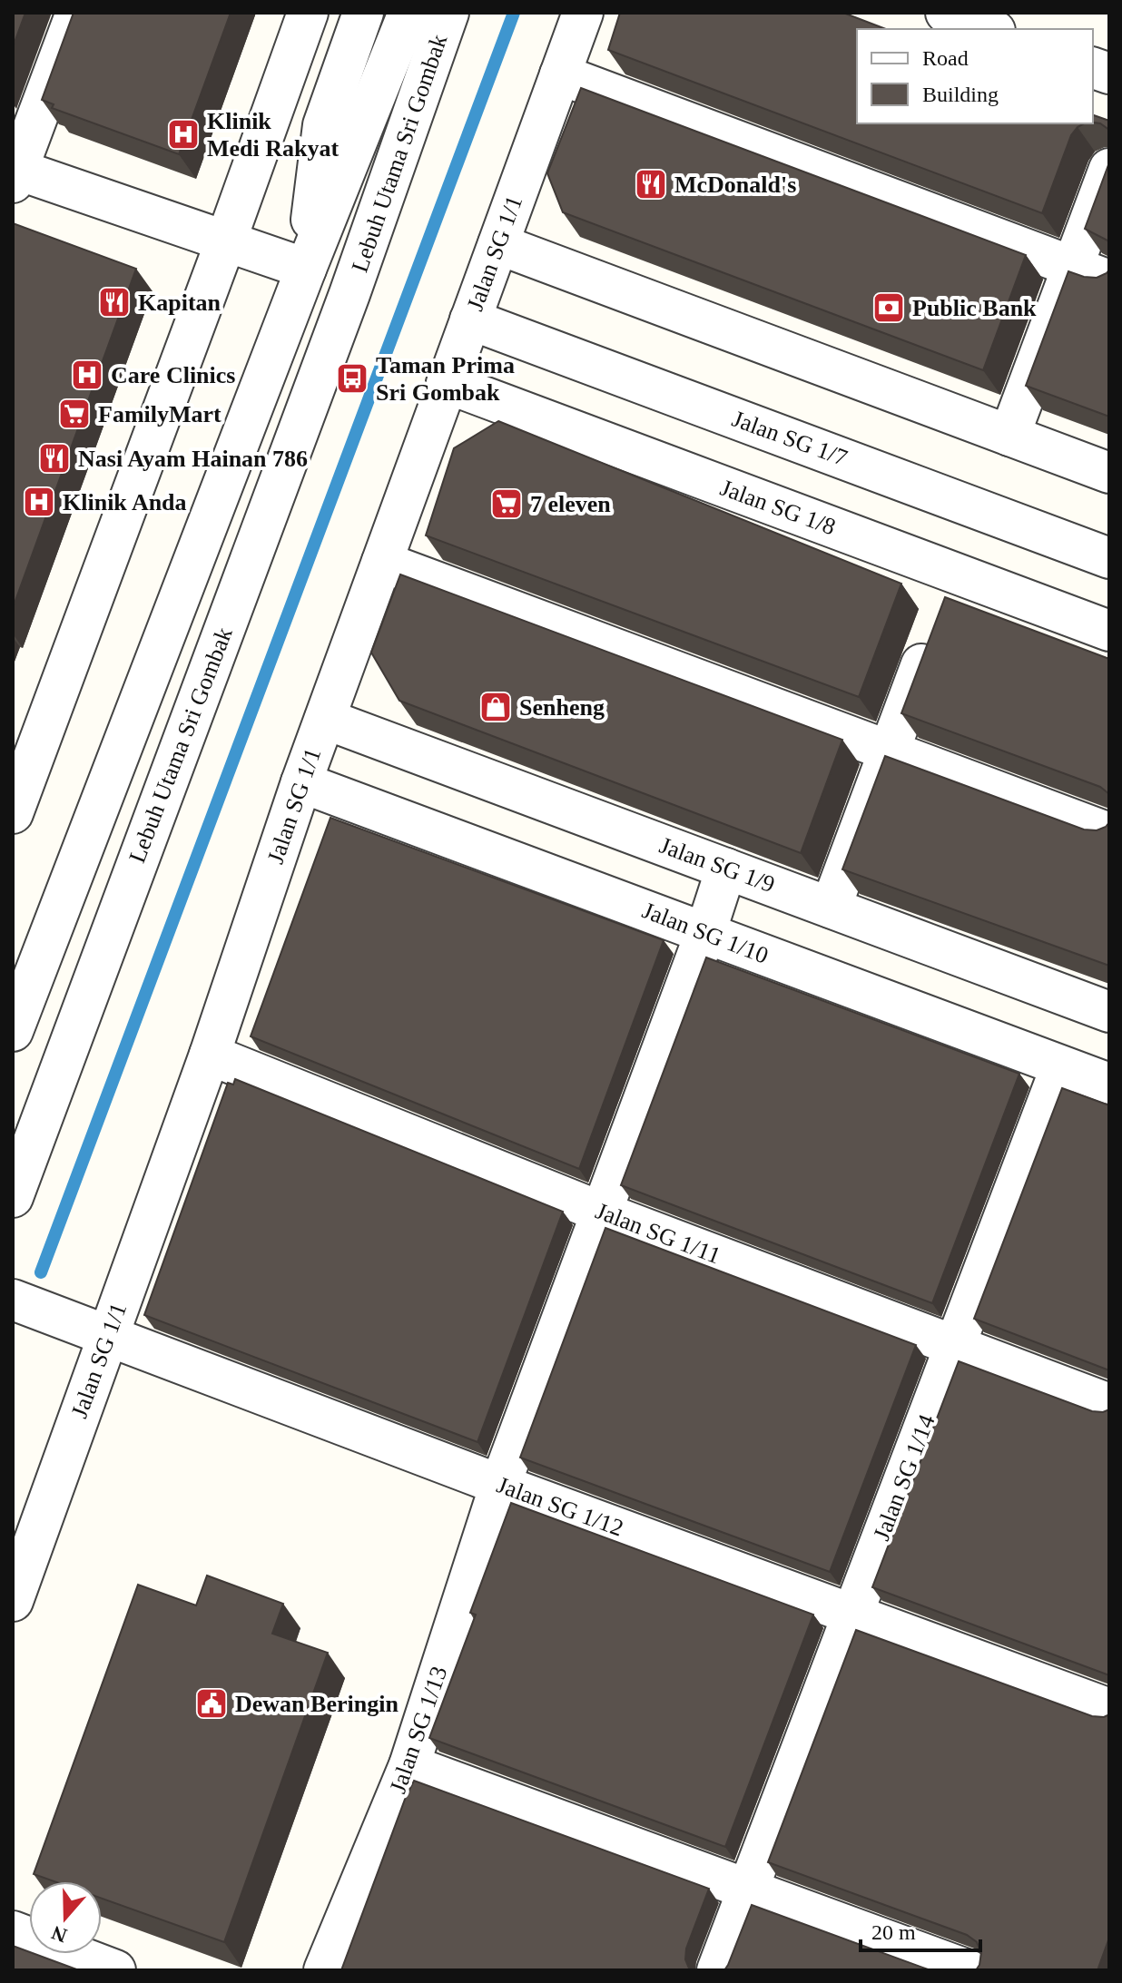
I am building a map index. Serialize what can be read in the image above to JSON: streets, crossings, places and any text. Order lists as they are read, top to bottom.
{
  "streets": {
    "street": [
      "Lebuh Utama Sri Gombak",
      "Jalan SG 1/1",
      "Jalan SG 1/7",
      "Jalan SG 1/8",
      "Jalan SG 1/9",
      "Jalan SG 1/10",
      "Jalan SG 1/11",
      "Jalan SG 1/14",
      "Jalan SG 1/12",
      "Jalan SG 1/13"
    ]
  },
  "crossings": [
    ["Jalan SG 1/1", "Jalan SG 1/7"],
    ["Jalan SG 1/1", "Jalan SG 1/8"],
    ["Jalan SG 1/1", "Jalan SG 1/9"],
    ["Jalan SG 1/1", "Jalan SG 1/10"],
    ["Jalan SG 1/1", "Jalan SG 1/11"],
    ["Jalan SG 1/1", "Jalan SG 1/12"],
    ["Jalan SG 1/9", "Jalan SG 1/13"],
    ["Jalan SG 1/10", "Jalan SG 1/14"],
    ["Jalan SG 1/10", "Jalan SG 1/13"],
    ["Jalan SG 1/11", "Jalan SG 1/14"],
    ["Jalan SG 1/11", "Jalan SG 1/13"],
    ["Jalan SG 1/14", "Jalan SG 1/12"],
    ["Jalan SG 1/12", "Jalan SG 1/13"]
  ],
  "places": {
    "hospital": ["Klinik Medi Rakyat", "Care Clinics", "Klinik Anda"],
    "restaurant": ["McDonald's", "Kapitan", "Nasi Ayam Hainan 786"],
    "bank": ["Public Bank"],
    "bus stop": ["Taman Prima Sri Gombak"],
    "supermarket": ["FamilyMart", "7 eleven"],
    "shop": ["Senheng"],
    "public building": ["Dewan Beringin"]
  },
  "legend": ["Road", "Building"],
  "scale_bar": "20 m",
  "north": "bottom"
}
